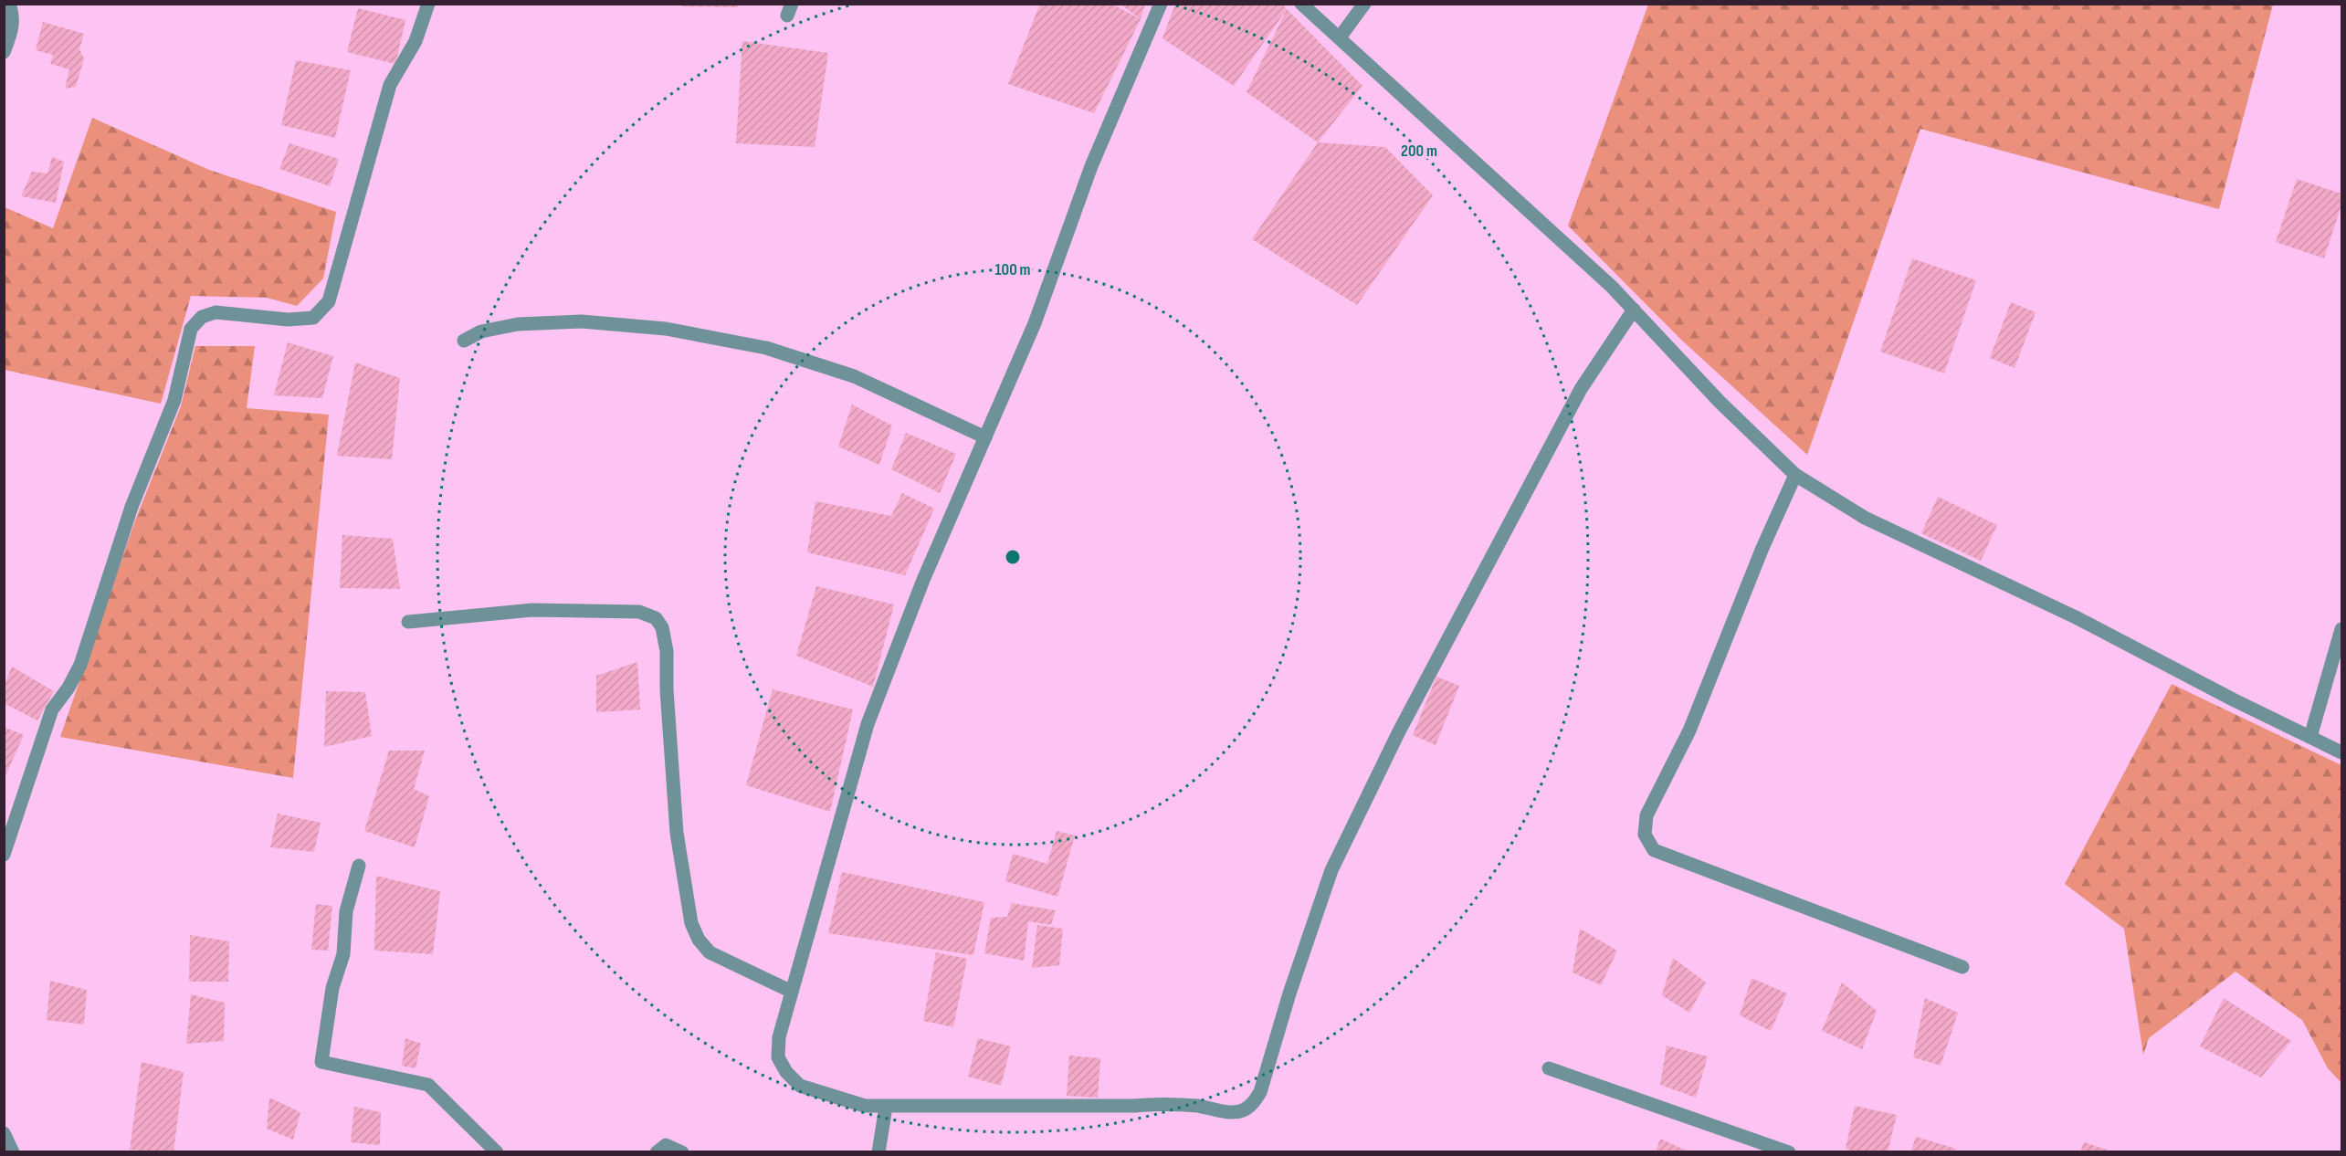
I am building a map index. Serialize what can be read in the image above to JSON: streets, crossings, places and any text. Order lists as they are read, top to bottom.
{
  "rings": ["200 m", "100 m"]
}
